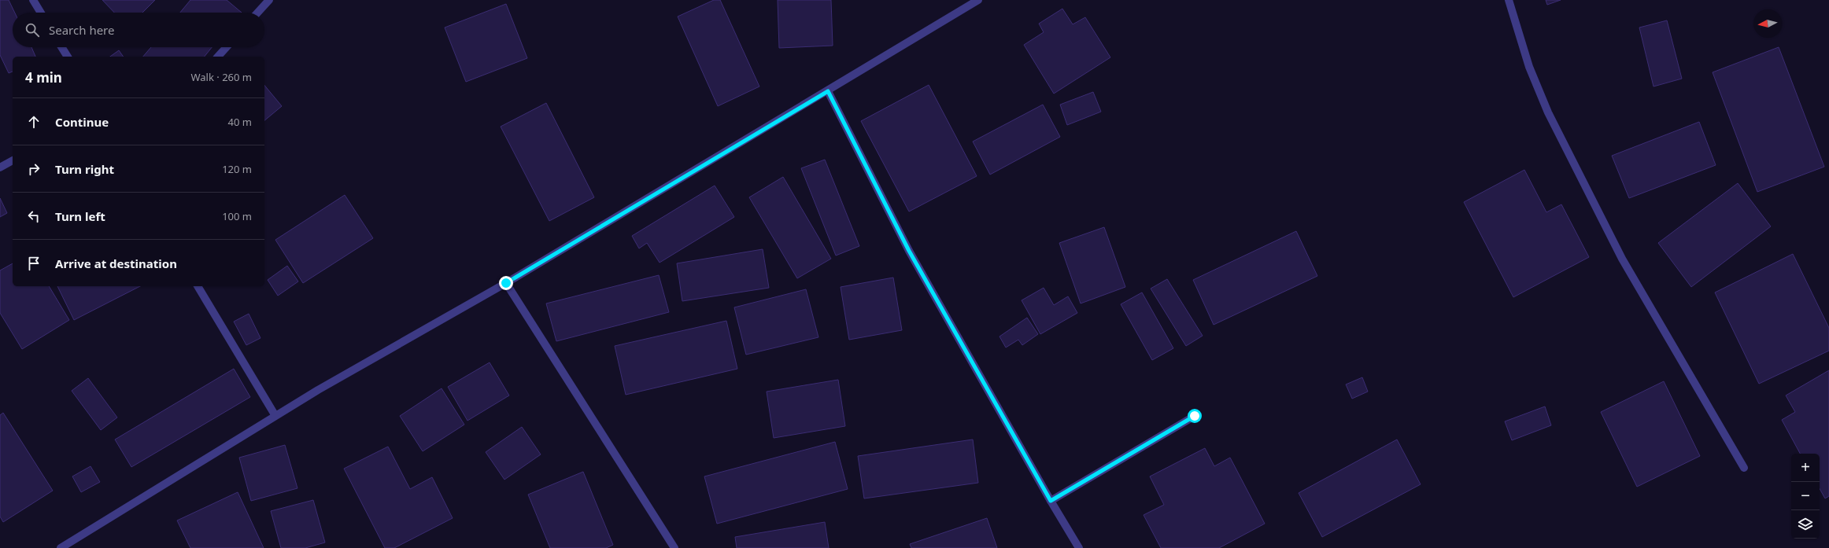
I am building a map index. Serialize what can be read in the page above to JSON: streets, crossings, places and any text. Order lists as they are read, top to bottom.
{
  "north": "left",
  "page": {
    "search": "Search here",
    "heading": ["4 min", "Walk · 260 m"],
    "list": [
      ["Continue", "40 m"],
      ["Turn right", "120 m"],
      ["Turn left", "100 m"],
      "Arrive at destination"
    ],
    "map_buttons": ["+", "−"]
  }
}
